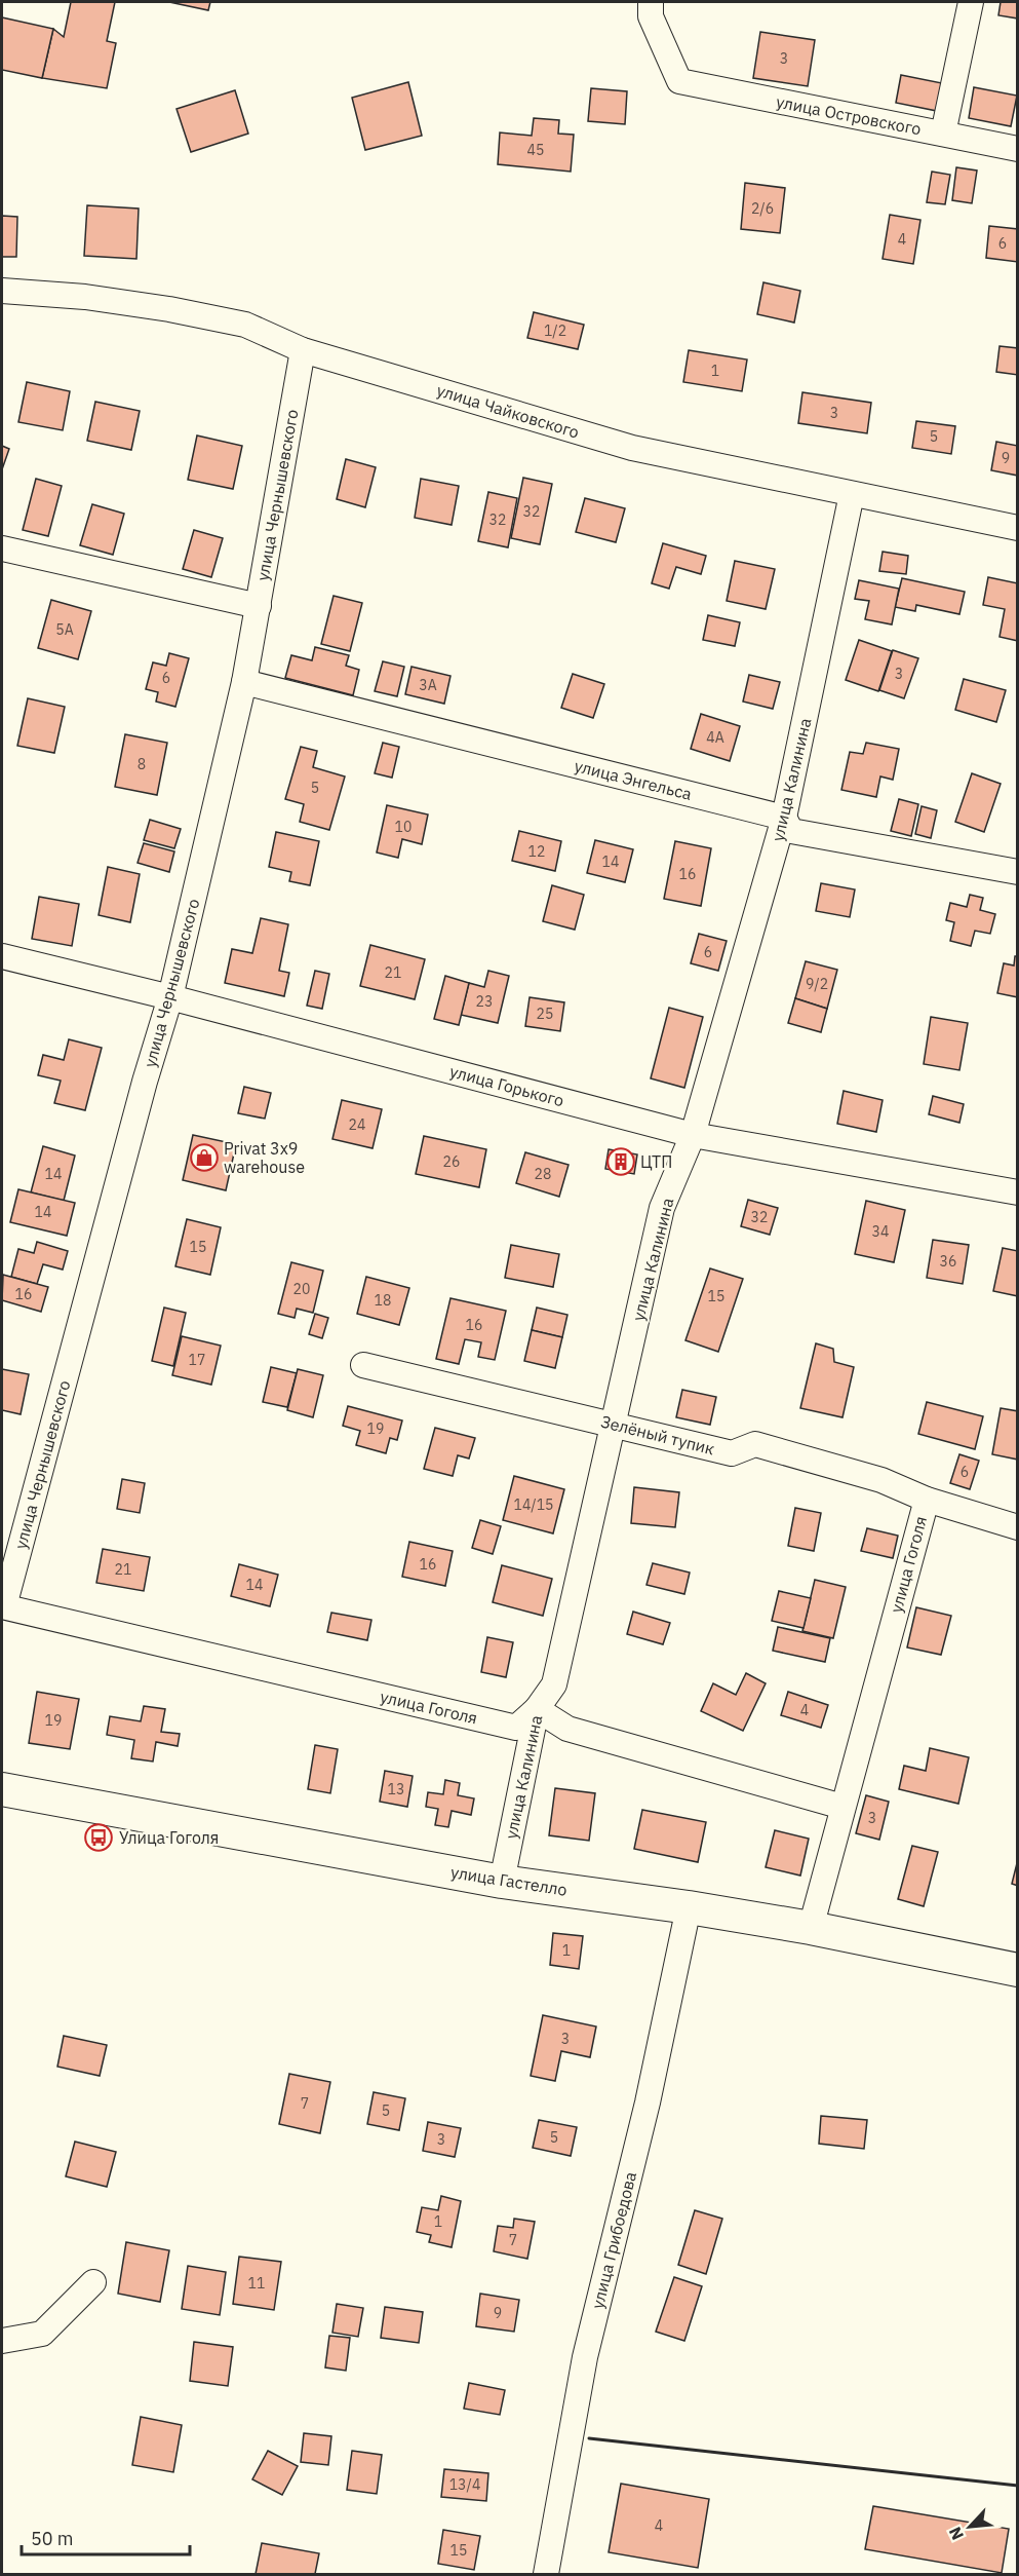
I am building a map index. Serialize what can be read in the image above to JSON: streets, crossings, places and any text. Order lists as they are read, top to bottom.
{
  "streets": {
    "main road": ["улица Гастелло"],
    "street": [
      "улица Островского",
      "улица Чайковского",
      "улица Чернышевского",
      "улица Энгельса",
      "улица Калинина",
      "улица Горького",
      "Зелёный тупик",
      "улица Гоголя",
      "улица Грибоедова"
    ]
  },
  "crossings": [
    ["улица Чайковского", "улица Чернышевского"],
    ["улица Чайковского", "улица Калинина"],
    ["улица Чернышевского", "улица Энгельса"],
    ["улица Чернышевского", "улица Горького"],
    ["улица Чернышевского", "улица Гоголя"],
    ["улица Энгельса", "улица Калинина"],
    ["улица Калинина", "улица Горького"],
    ["улица Калинина", "Зелёный тупик"],
    ["улица Калинина", "улица Гоголя"],
    ["улица Калинина", "улица Гастелло"],
    ["Зелёный тупик", "улица Гоголя"],
    ["улица Гоголя", "улица Гастелло"],
    ["улица Гастелло", "улица Грибоедова"]
  ],
  "places": {
    "shop": ["Privat 3x9 warehouse"],
    "building": ["ЦТП"],
    "bus stop": ["Улица Гоголя"]
  },
  "house_numbers": [
    "3",
    "45",
    "2/6",
    "4",
    "6",
    "1/2",
    "1",
    "3",
    "5",
    "9",
    "32",
    "32",
    "5А",
    "3",
    "6",
    "3А",
    "4А",
    "8",
    "5",
    "10",
    "12",
    "14",
    "16",
    "6",
    "21",
    "9/2",
    "23",
    "25",
    "24",
    "26",
    "14",
    "28",
    "14",
    "32",
    "34",
    "15",
    "36",
    "20",
    "16",
    "15",
    "18",
    "16",
    "17",
    "19",
    "6",
    "14/15",
    "16",
    "21",
    "14",
    "4",
    "19",
    "13",
    "3",
    "1",
    "3",
    "7",
    "5",
    "5",
    "3",
    "1",
    "7",
    "11",
    "9",
    "13/4",
    "4",
    "15"
  ],
  "scale_bar": "50 m",
  "north": "bottom left"
}
